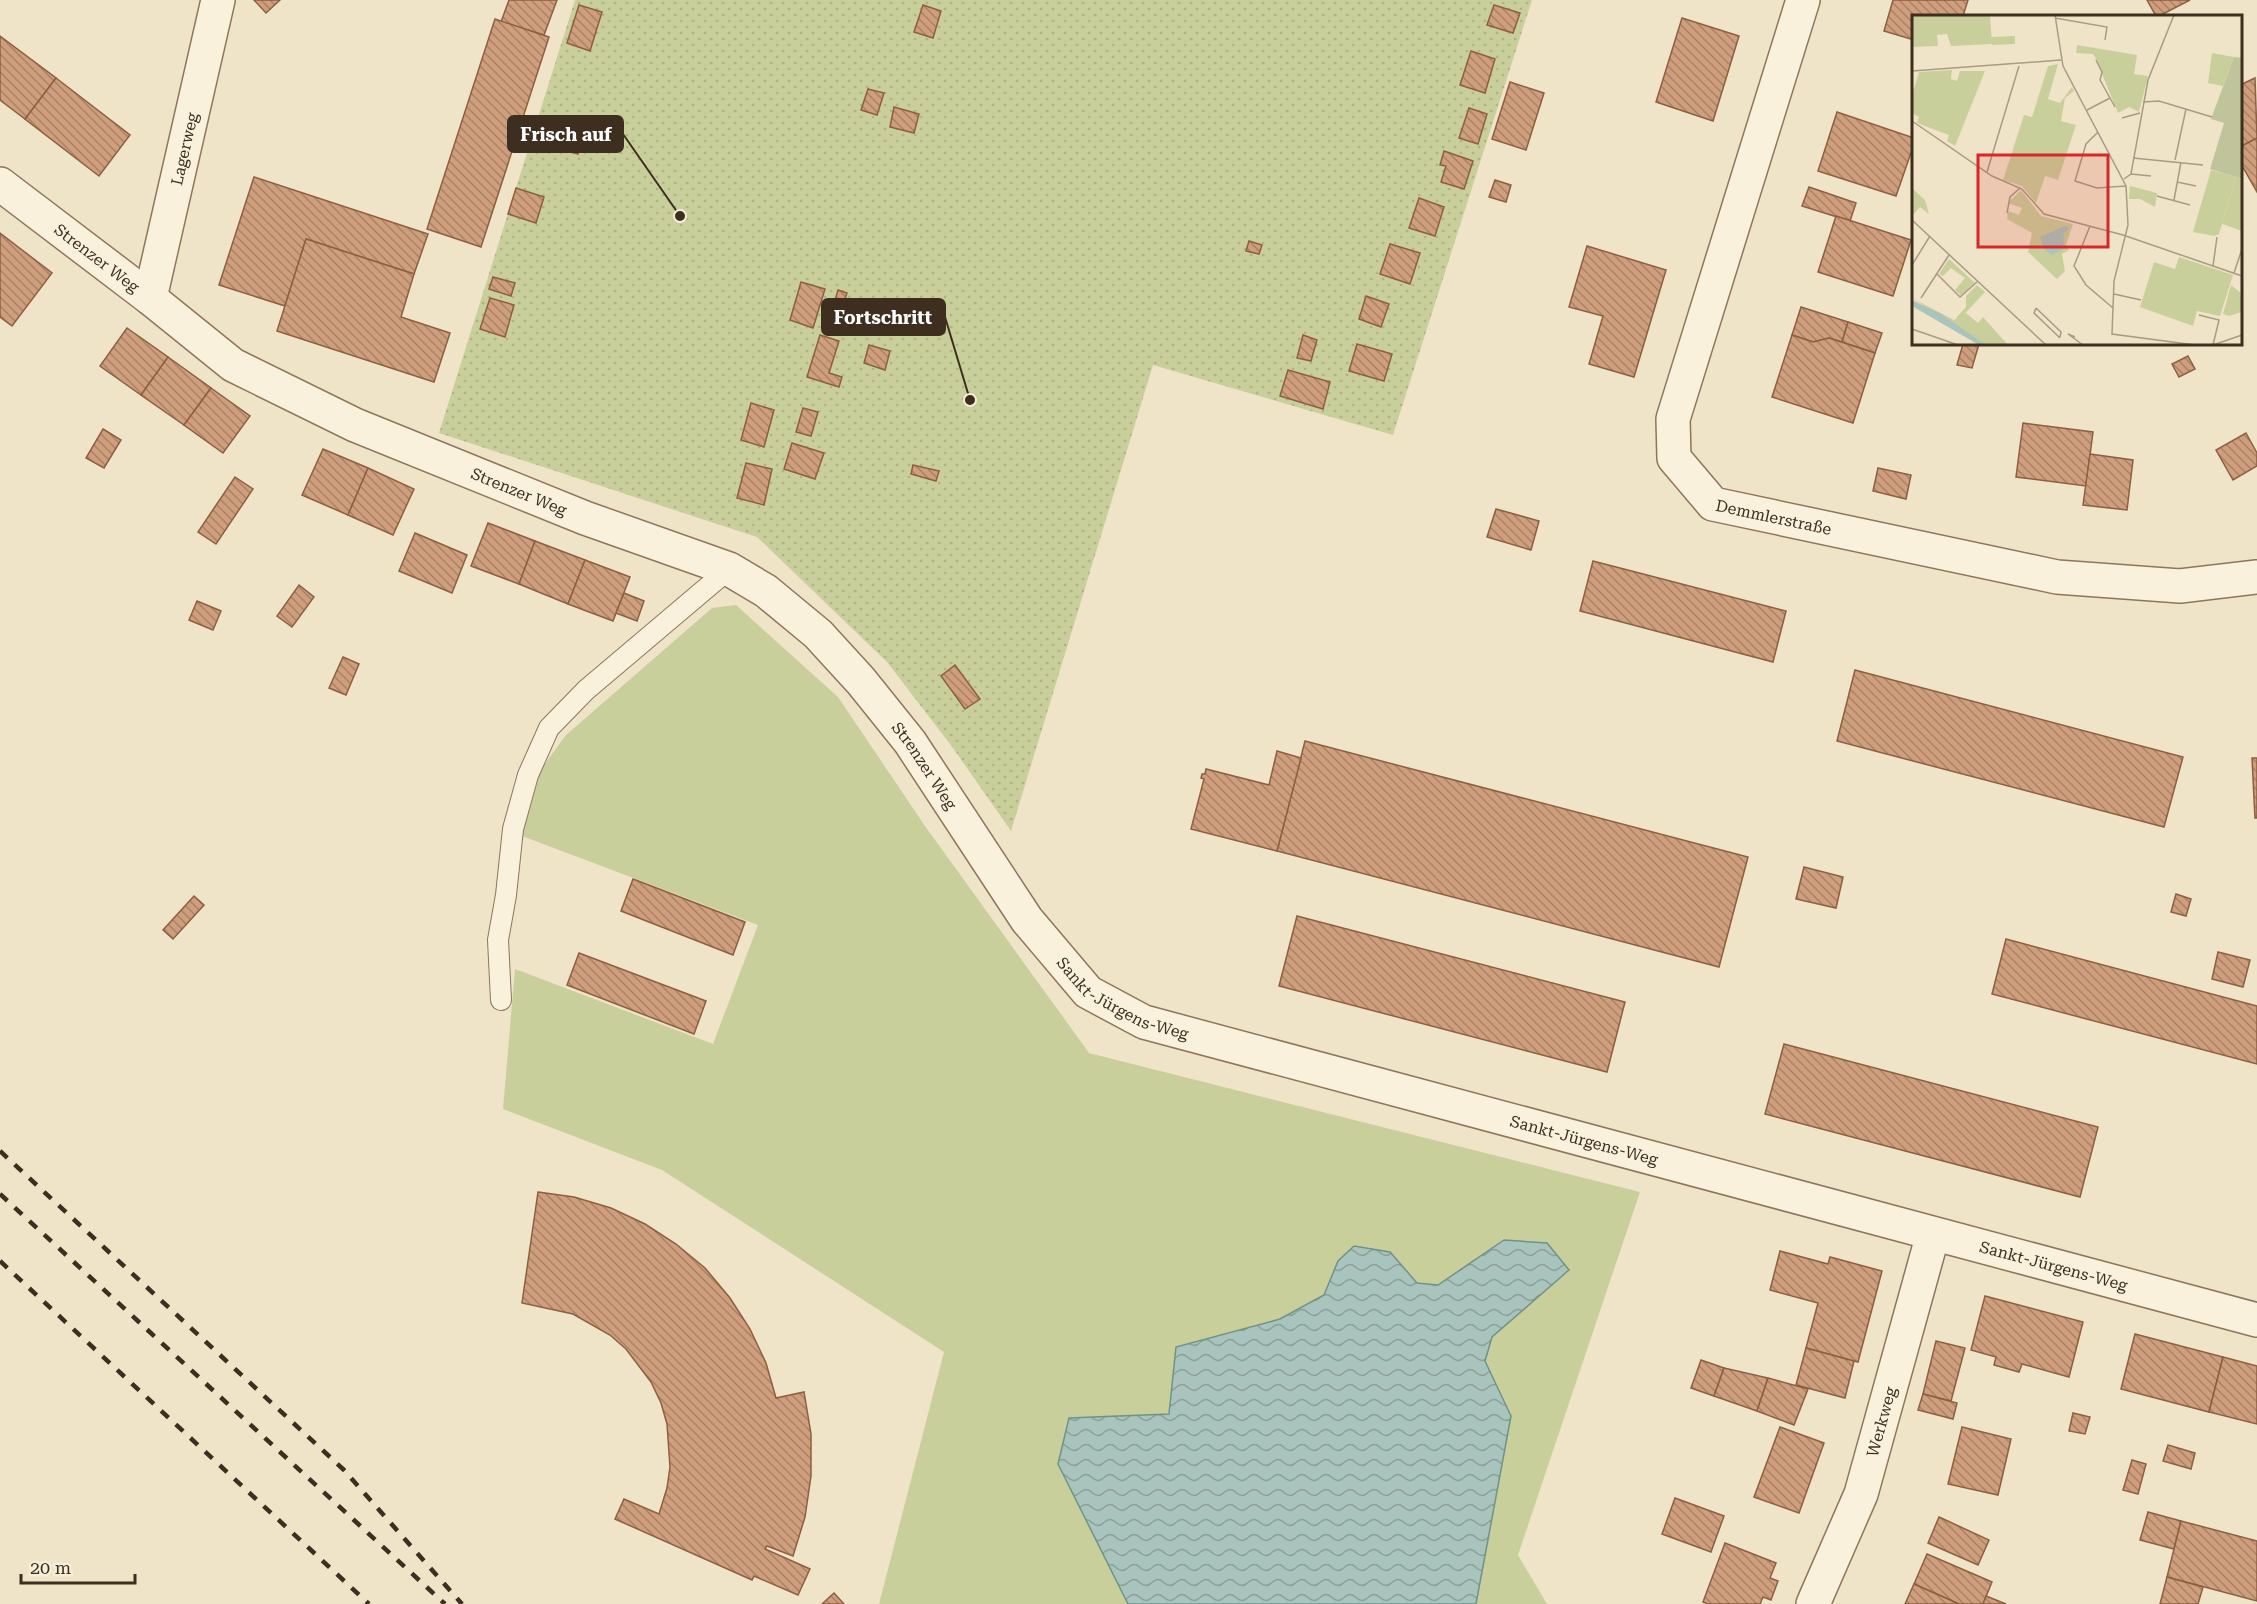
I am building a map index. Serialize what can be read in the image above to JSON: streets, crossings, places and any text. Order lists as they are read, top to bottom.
{
  "streets": {
    "street": [
      "Lagerweg",
      "Strenzer Weg",
      "Demmlerstraße",
      "Sankt-Jürgens-Weg",
      "Werkweg"
    ]
  },
  "crossings": [
    ["Lagerweg", "Strenzer Weg"],
    ["Strenzer Weg", "Sankt-Jürgens-Weg"],
    ["Sankt-Jürgens-Weg", "Werkweg"]
  ],
  "places": ["Frisch auf", "Fortschritt"],
  "scale_bar": "20 m"
}
